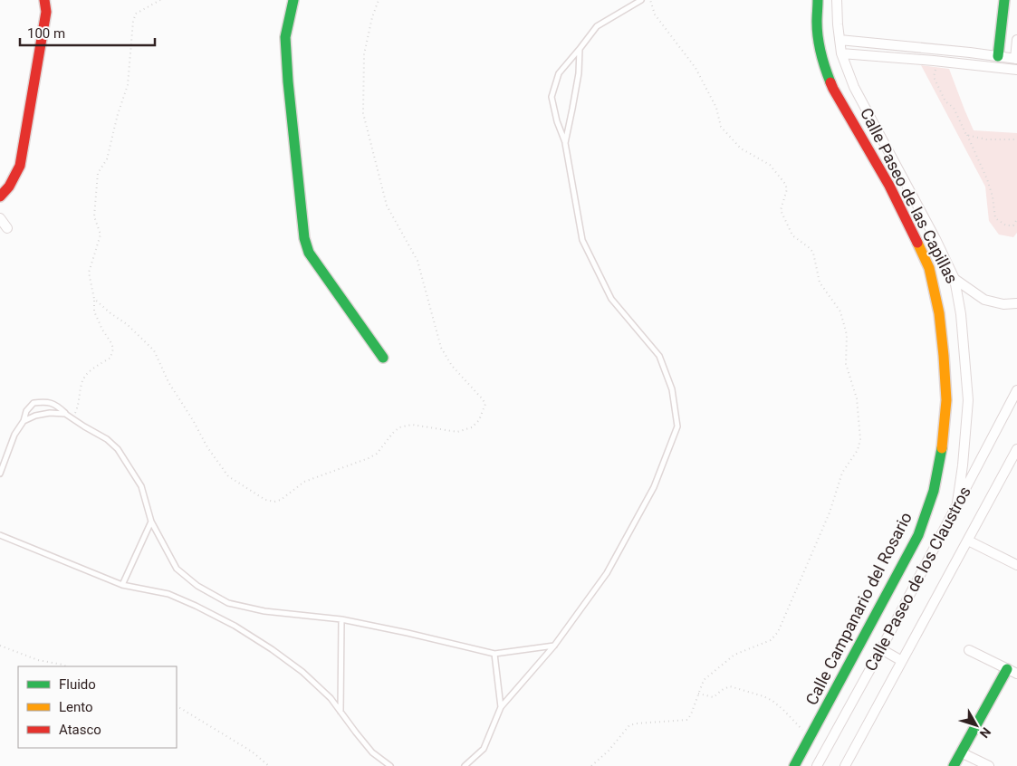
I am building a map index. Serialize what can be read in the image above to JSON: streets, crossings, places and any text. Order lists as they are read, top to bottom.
{
  "streets": {
    "street": ["Calle Paseo de las Capillas", "Calle Paseo de los Claustros", "Calle Campanario del Rosario"]
  },
  "crossings": [
    ["Calle Paseo de las Capillas", "Calle Paseo de los Claustros"]
  ],
  "legend": ["Fluido", "Lento", "Atasco"],
  "scale_bar": "100 m",
  "north": "bottom right"
}
